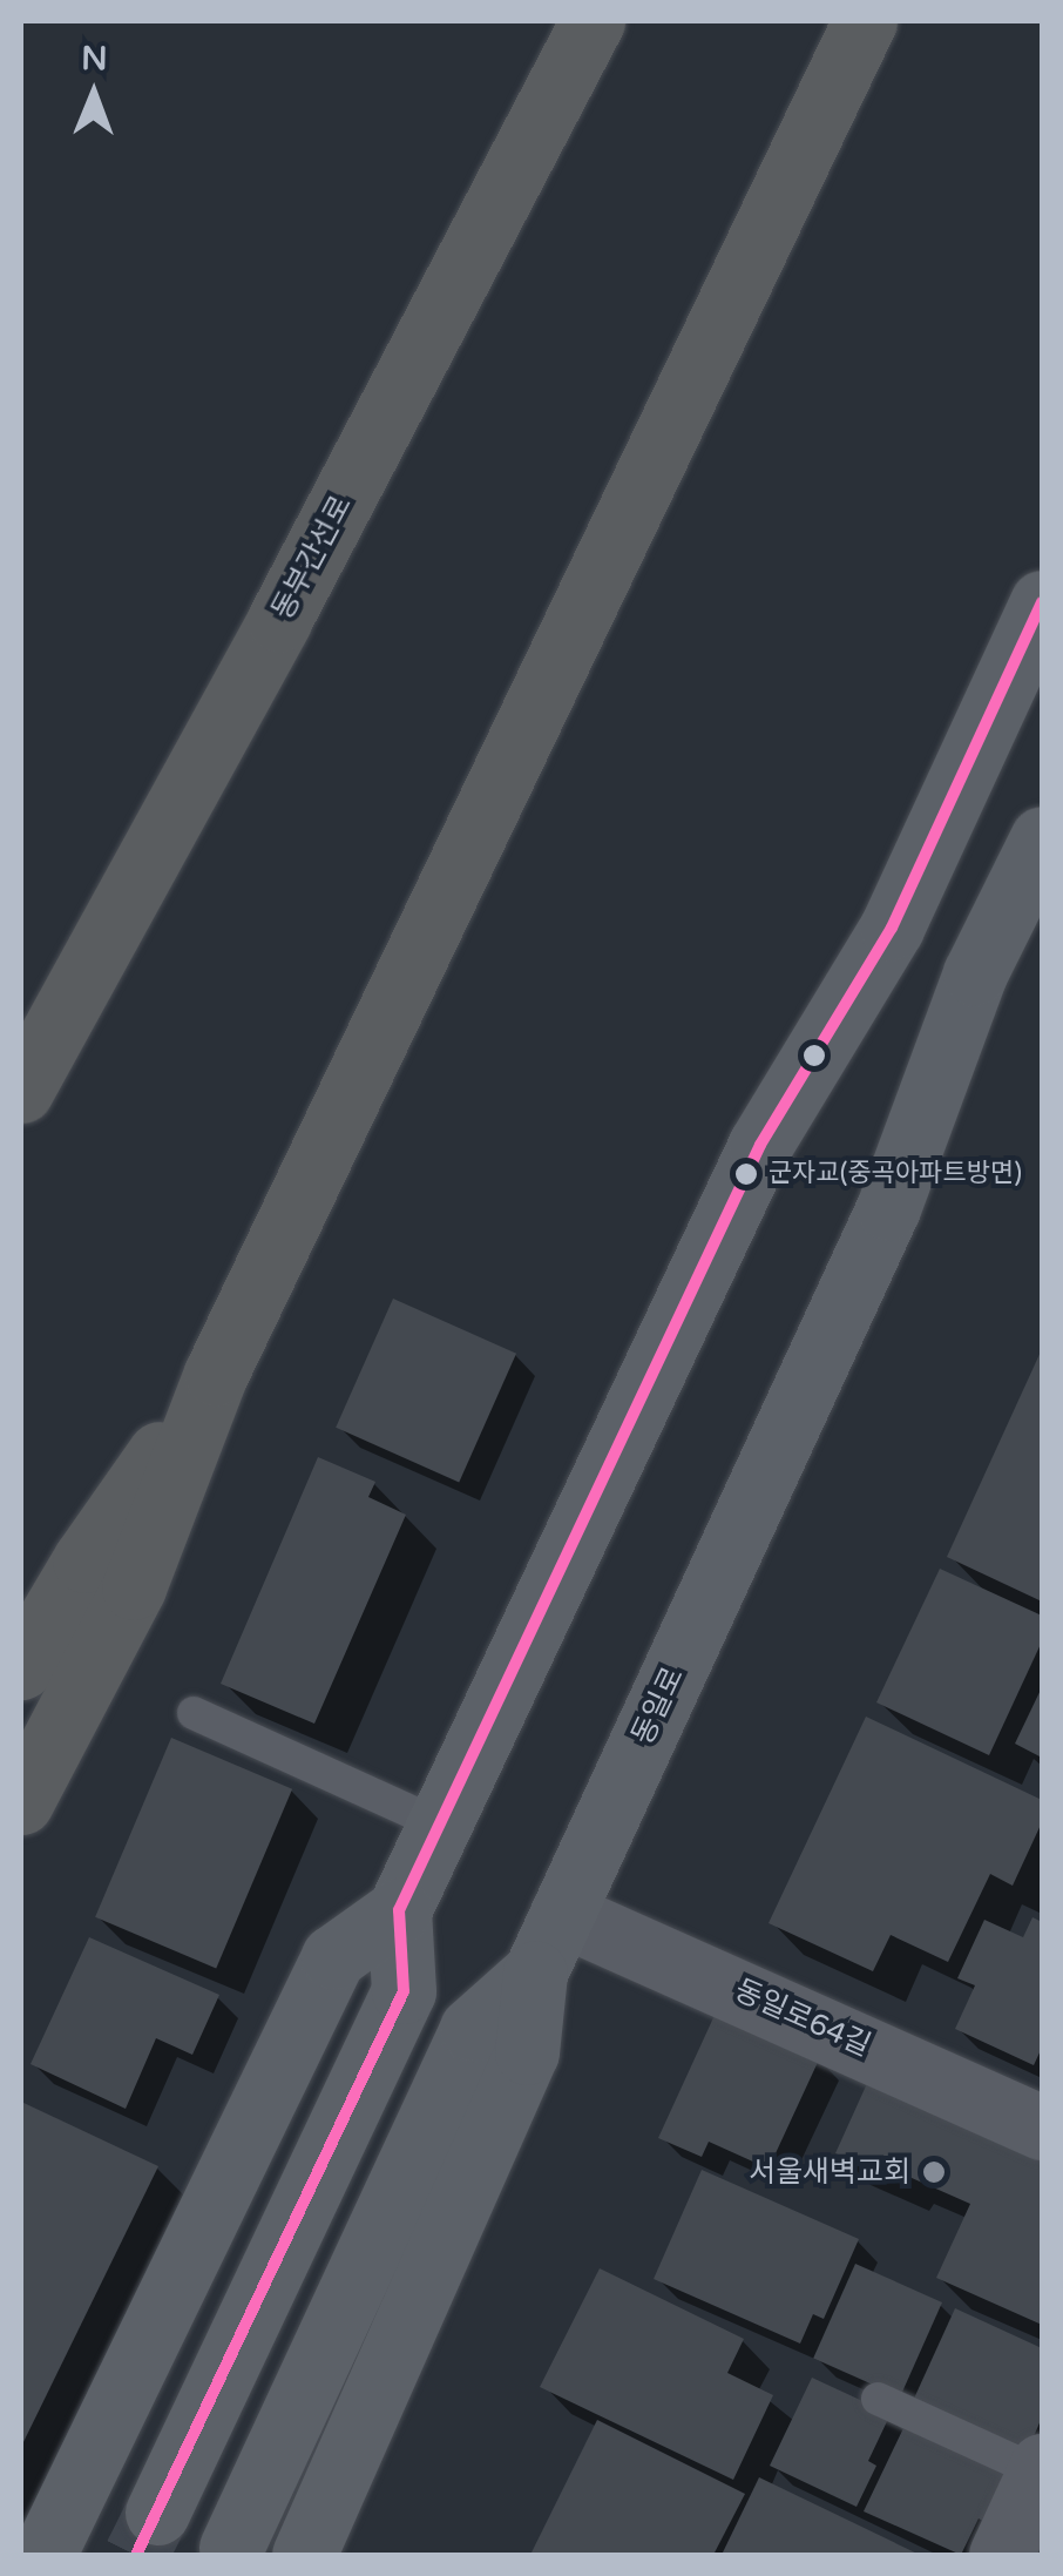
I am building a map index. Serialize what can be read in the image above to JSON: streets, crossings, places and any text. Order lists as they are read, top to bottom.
{
  "streets": {
    "highway": ["동부간선로"],
    "main road": ["동일로"],
    "street": ["동일로64길"]
  },
  "crossings": [
    ["동일로", "동일로64길"]
  ],
  "places": ["군자교(중곡아파트방면)", "서울새벽교회"],
  "north": "top"
}
